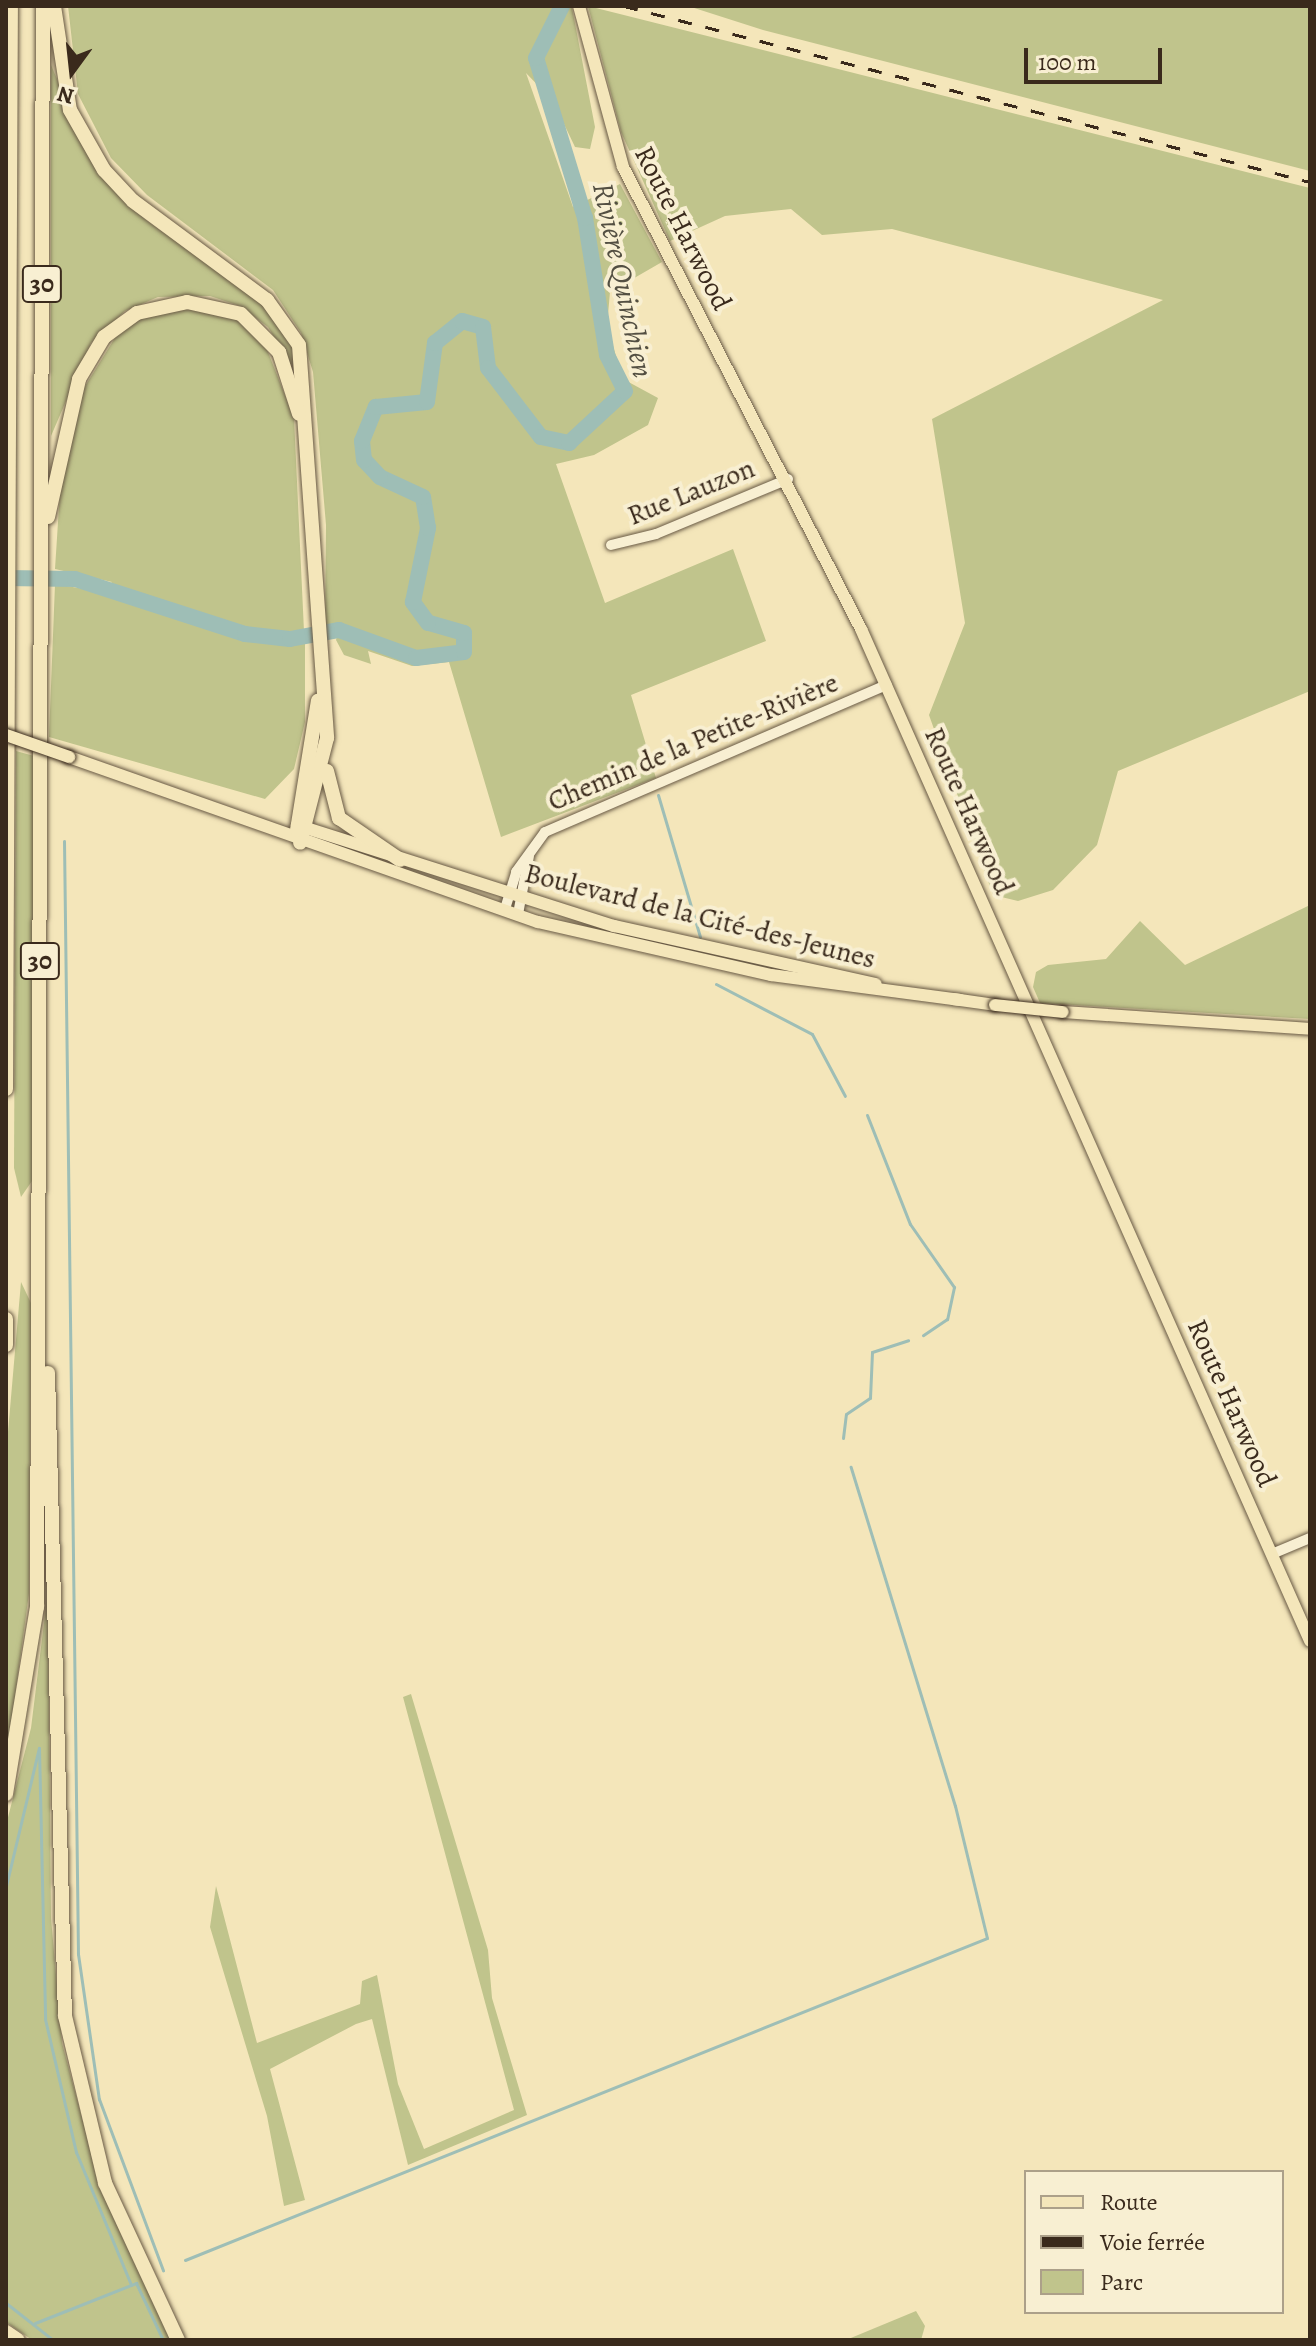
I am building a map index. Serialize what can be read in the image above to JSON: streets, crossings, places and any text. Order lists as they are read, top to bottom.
{
  "streets": {
    "highway": ["30"],
    "main road": ["Route Harwood", "Boulevard de la Cité-des-Jeunes"],
    "street": ["Rue Lauzon", "Chemin de la Petite-Rivière"]
  },
  "crossings": [
    ["Route Harwood", "Rue Lauzon"],
    ["Route Harwood", "Chemin de la Petite-Rivière"],
    ["Chemin de la Petite-Rivière", "Boulevard de la Cité-des-Jeunes"]
  ],
  "water": ["Rivière Quinchien"],
  "legend": ["Route", "Voie ferrée", "Parc"],
  "scale_bar": "100 m",
  "north": "bottom"
}
